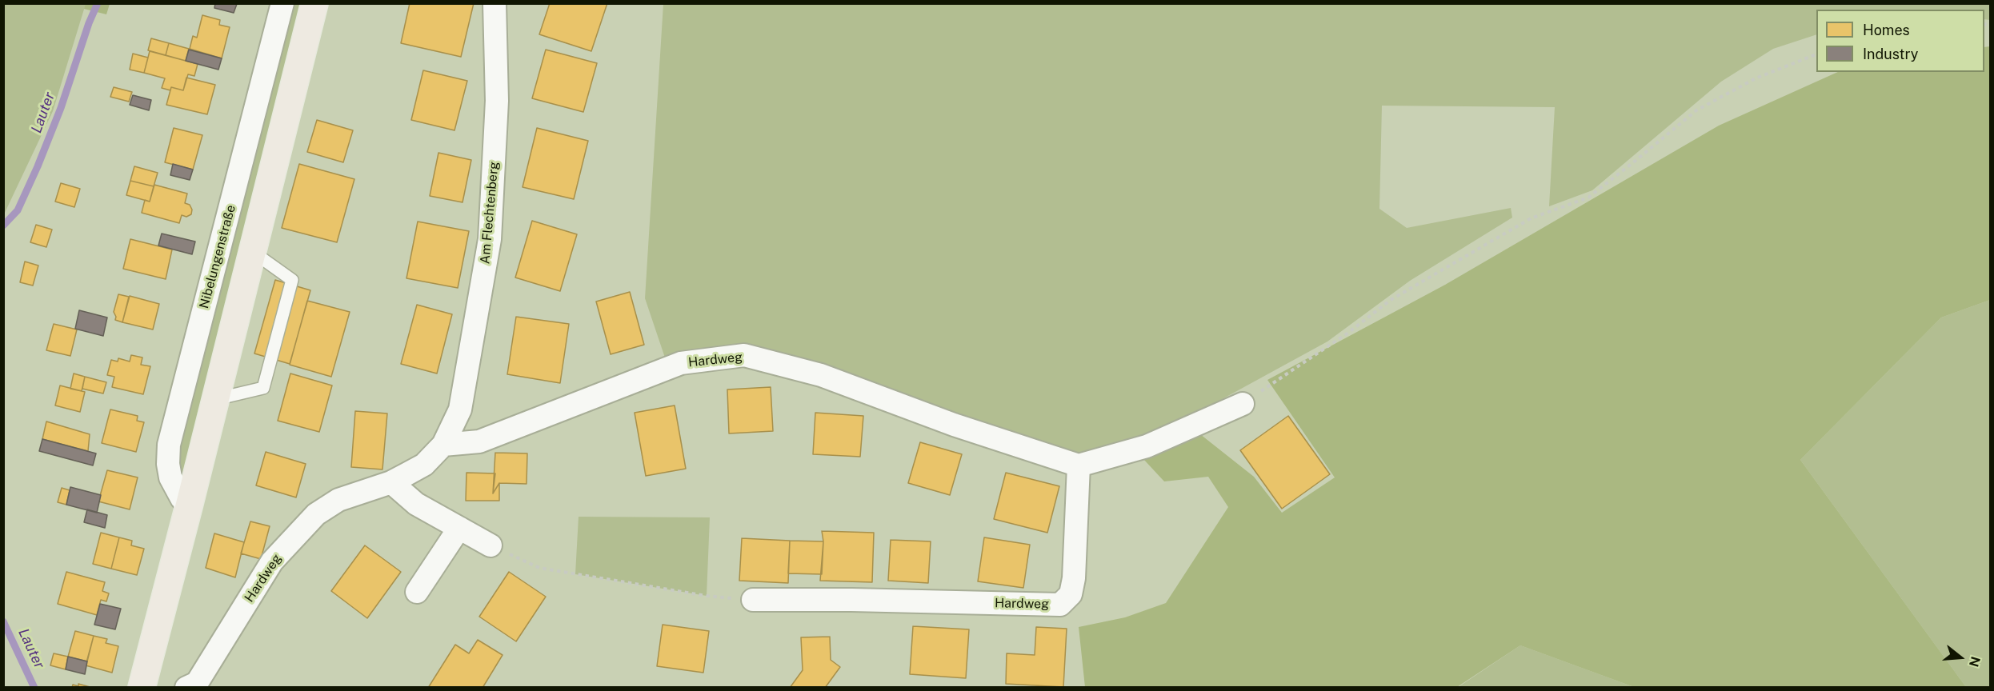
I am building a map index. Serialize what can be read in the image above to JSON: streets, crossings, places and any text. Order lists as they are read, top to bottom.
{
  "streets": {
    "street": ["Am Flechtenberg", "Nibelungenstraße", "Hardweg"]
  },
  "crossings": [
    ["Am Flechtenberg", "Hardweg"]
  ],
  "water": ["Lauter"],
  "legend": ["Homes", "Industry"],
  "north": "right"
}
